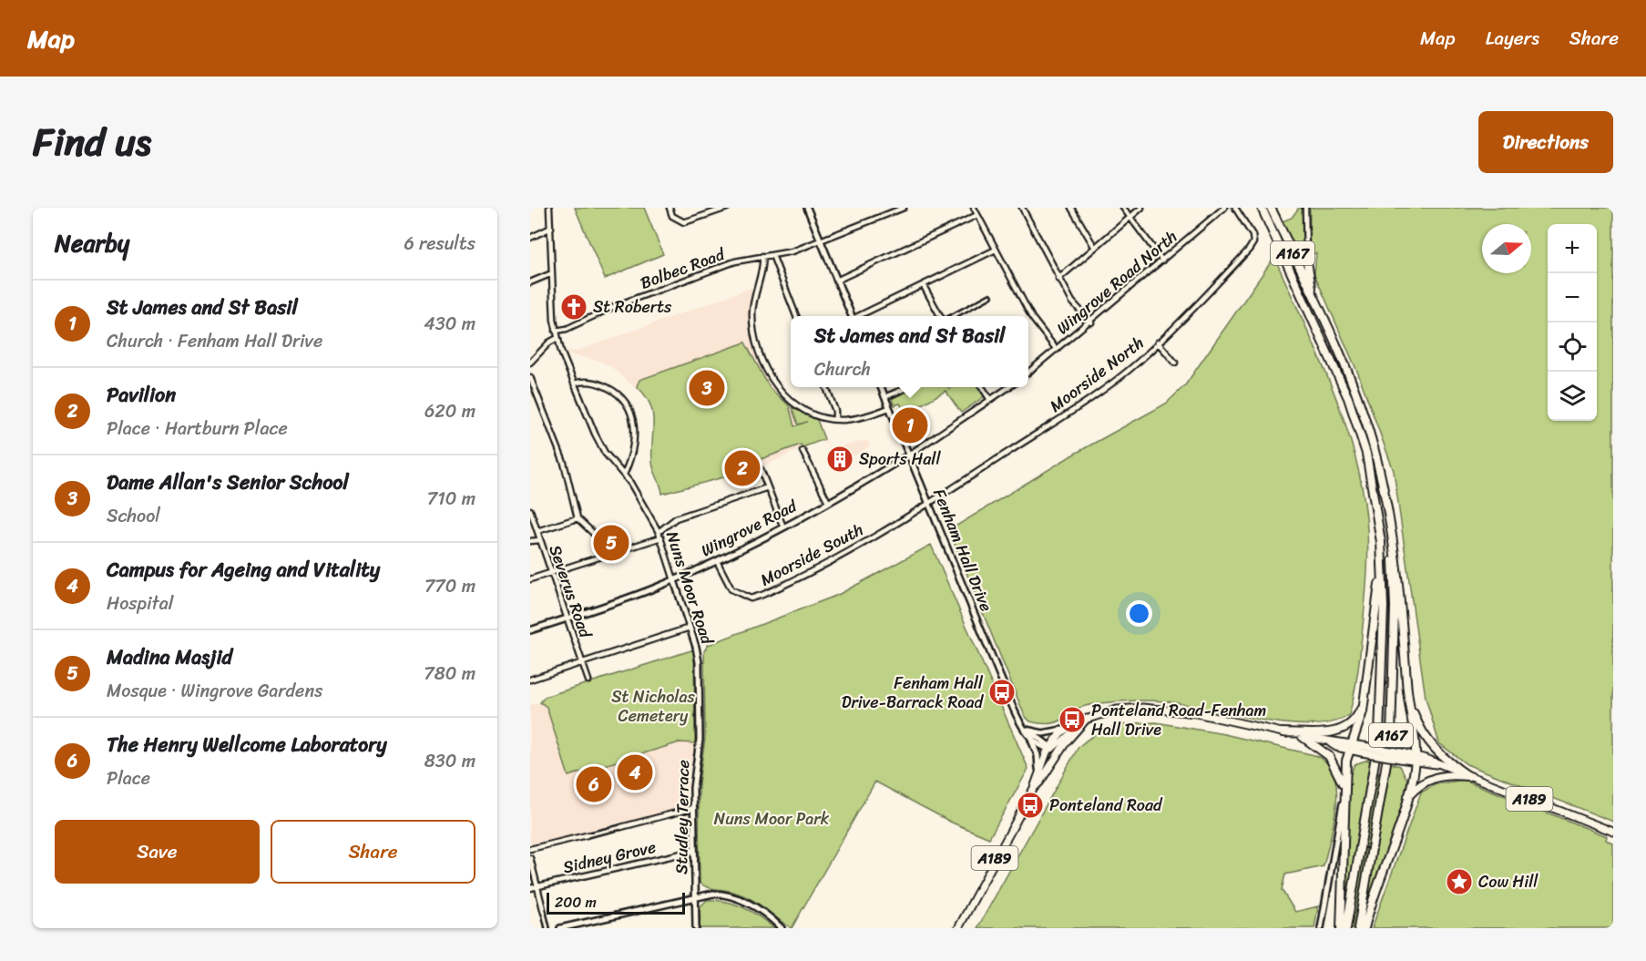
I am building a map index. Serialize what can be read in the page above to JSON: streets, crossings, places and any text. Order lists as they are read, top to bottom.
{
  "streets": {
    "highway": ["A167"],
    "main road": ["A189"],
    "street": [
      "Bolbec Road",
      "Wingrove Road North",
      "Moorside North",
      "Wingrove Road",
      "Fenham Hall Drive",
      "Moorside South",
      "Nuns Moor Road",
      "Severus Road",
      "Studley Terrace",
      "Sidney Grove"
    ]
  },
  "crossings": [
    ["Bolbec Road", "Nuns Moor Road"],
    ["Moorside North", "Fenham Hall Drive"],
    ["Moorside North", "Moorside South"],
    ["Wingrove Road", "Fenham Hall Drive"],
    ["Wingrove Road", "Moorside South"],
    ["Wingrove Road", "Nuns Moor Road"],
    ["Wingrove Road", "Severus Road"],
    ["Fenham Hall Drive", "Moorside South"],
    ["Fenham Hall Drive", "A189"],
    ["Nuns Moor Road", "Studley Terrace"],
    ["Studley Terrace", "Sidney Grove"]
  ],
  "parks": ["St Nicholas Cemetery", "Nuns Moor Park"],
  "places": {
    "church": ["St Roberts"],
    "building": ["Sports Hall"],
    "bus stop": ["Fenham Hall Drive-Barrack Road", "Ponteland Road-Fenham Hall Drive", "Ponteland Road"],
    "place": ["Cow Hill"]
  },
  "scale_bar": "200 m",
  "north": "right",
  "page": {
    "header": "Map",
    "nav": ["Map", "Layers", "Share"],
    "title": "Find us",
    "buttons": [
      "Directions",
      ["Save", "Share"]
    ],
    "heading": ["Nearby", "6 results"],
    "map_buttons": ["+", "−"],
    "list": [
      {
        "mark": "1",
        "name": "St James and St Basil",
        "note": "Church · Fenham Hall Drive",
        "value": "430 m"
      },
      {
        "mark": "2",
        "name": "Pavilion",
        "note": "Place · Hartburn Place",
        "value": "620 m"
      },
      {
        "mark": "3",
        "name": "Dame Allan's Senior School",
        "note": "School",
        "value": "710 m"
      },
      {
        "mark": "4",
        "name": "Campus for Ageing and Vitality",
        "note": "Hospital",
        "value": "770 m"
      },
      {
        "mark": "5",
        "name": "Madina Masjid",
        "note": "Mosque · Wingrove Gardens",
        "value": "780 m"
      },
      {
        "mark": "6",
        "name": "The Henry Wellcome Laboratory",
        "note": "Place",
        "value": "830 m"
      }
    ],
    "popup": ["St James and St Basil", "Church"],
    "pins": [
      "3",
      "1",
      "2",
      "5",
      "4",
      "6"
    ],
    "scale": "200 m"
  }
}
